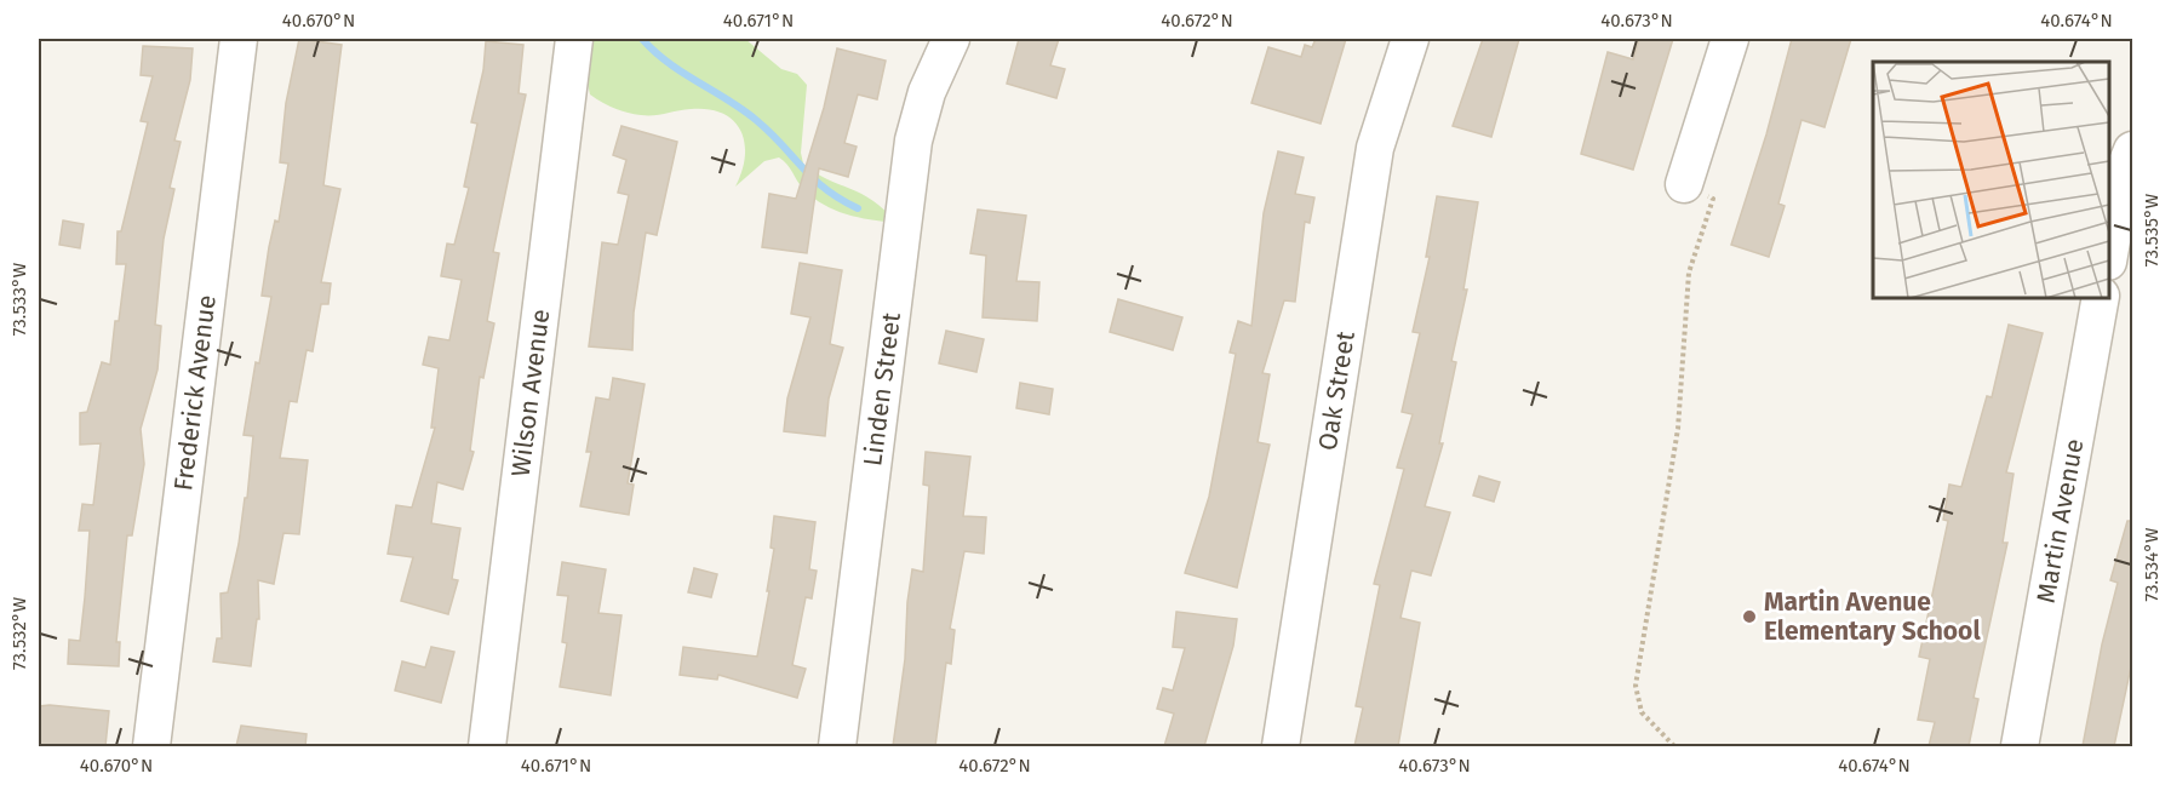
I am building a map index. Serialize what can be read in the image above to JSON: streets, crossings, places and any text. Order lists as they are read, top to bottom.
{
  "streets": {
    "street": [
      "Linden Street",
      "Oak Street",
      "Frederick Avenue",
      "Wilson Avenue",
      "Martin Avenue"
    ]
  },
  "places": ["Martin Avenue Elementary School"],
  "coordinates": [
    "40.670°N",
    "40.671°N",
    "40.672°N",
    "40.673°N",
    "40.674°N",
    "73.535°W",
    "73.533°W",
    "73.534°W",
    "73.532°W"
  ]
}
